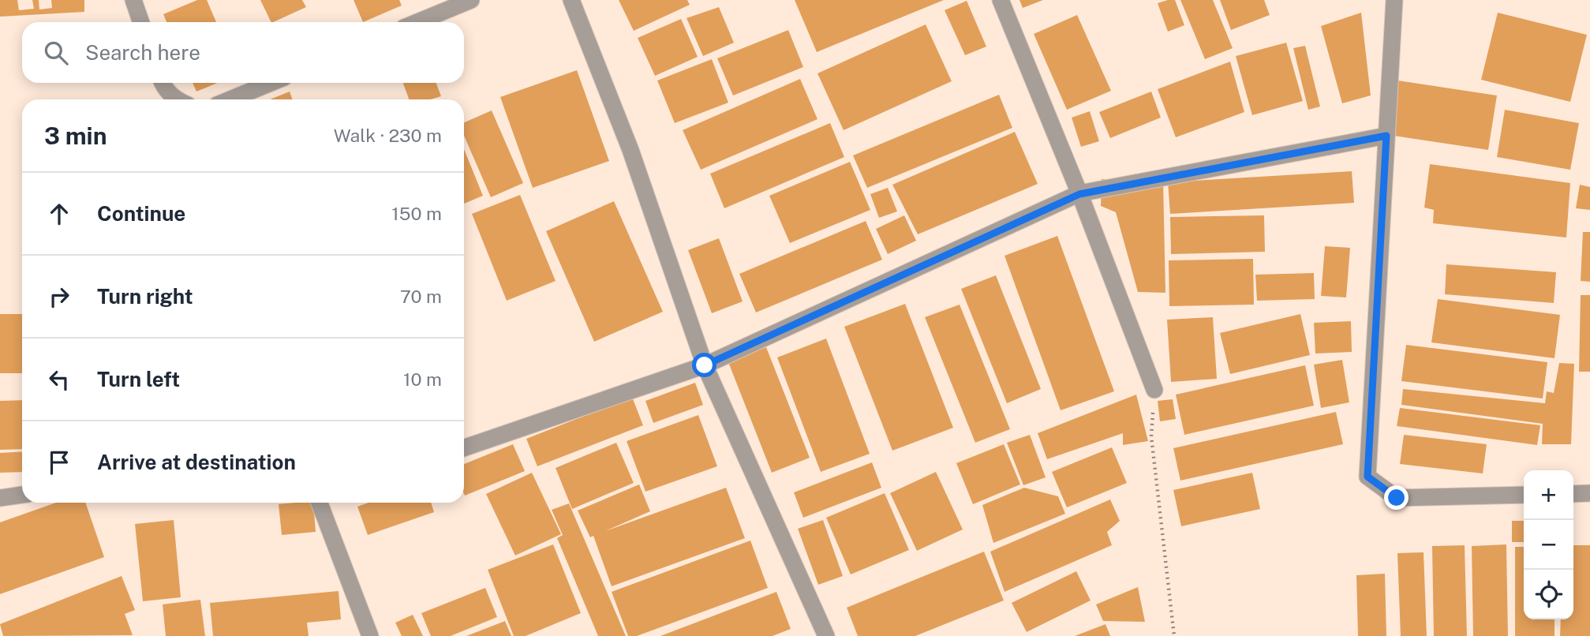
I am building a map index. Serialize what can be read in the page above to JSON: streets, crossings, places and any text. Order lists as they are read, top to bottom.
{
  "page": {
    "search": "Search here",
    "heading": ["3 min", "Walk · 230 m"],
    "list": [
      ["Continue", "150 m"],
      ["Turn right", "70 m"],
      ["Turn left", "10 m"],
      "Arrive at destination"
    ],
    "map_buttons": ["+", "−"]
  }
}
